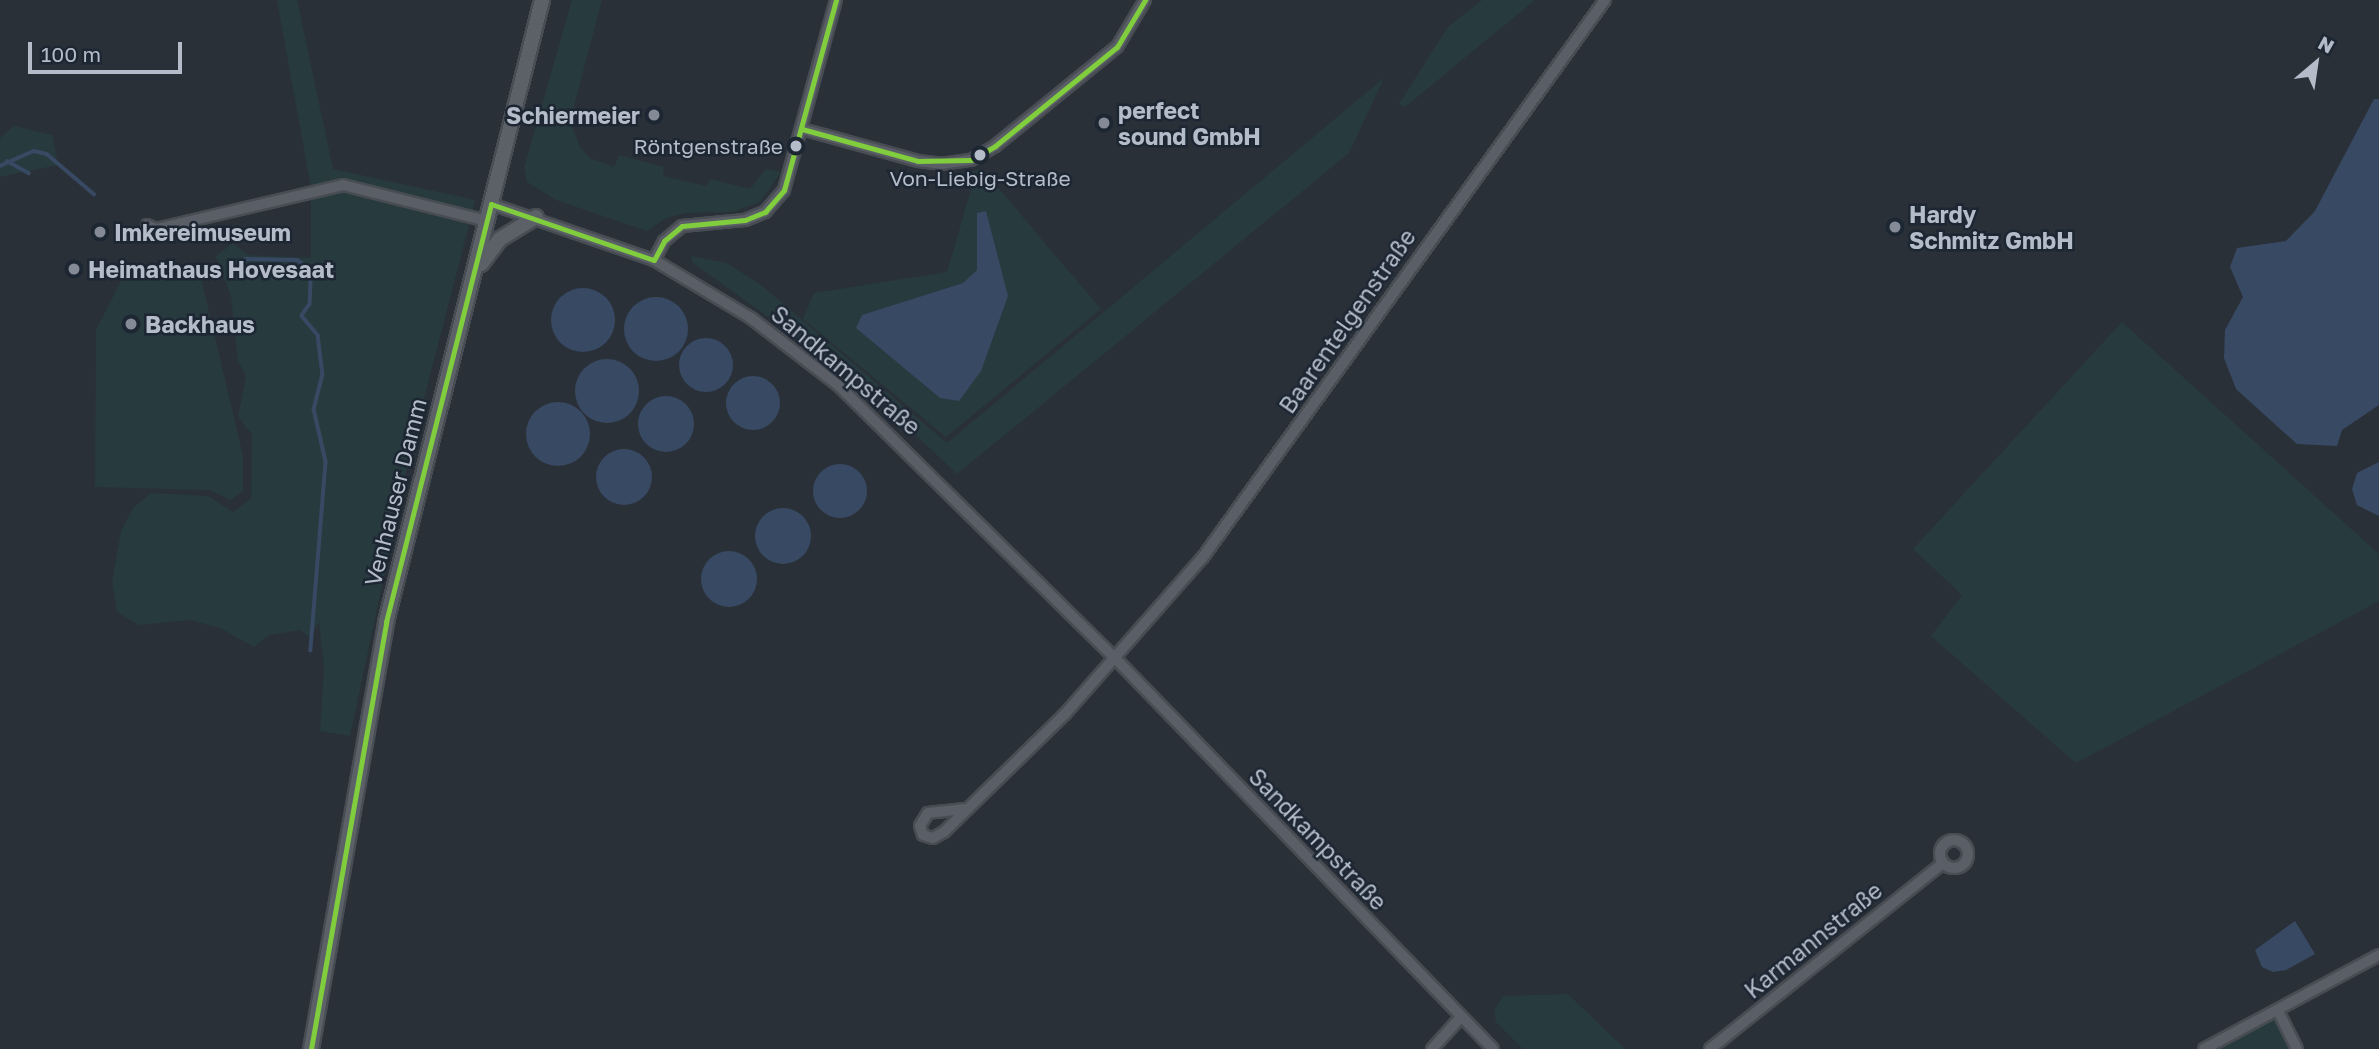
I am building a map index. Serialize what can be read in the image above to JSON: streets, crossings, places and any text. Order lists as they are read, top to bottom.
{
  "streets": {
    "main road": ["Venhauser Damm"],
    "street": ["Baarentelgenstraße", "Sandkampstraße", "Karmannstraße"]
  },
  "crossings": [
    ["Baarentelgenstraße", "Sandkampstraße"],
    ["Sandkampstraße", "Venhauser Damm"]
  ],
  "places": [
    "Schiermeier",
    "perfect sound GmbH",
    "Röntgenstraße",
    "Von-Liebig-Straße",
    "Hardy Schmitz GmbH",
    "Imkereimuseum",
    "Heimathaus Hovesaat",
    "Backhaus"
  ],
  "scale_bar": "100 m",
  "north": "top right"
}
